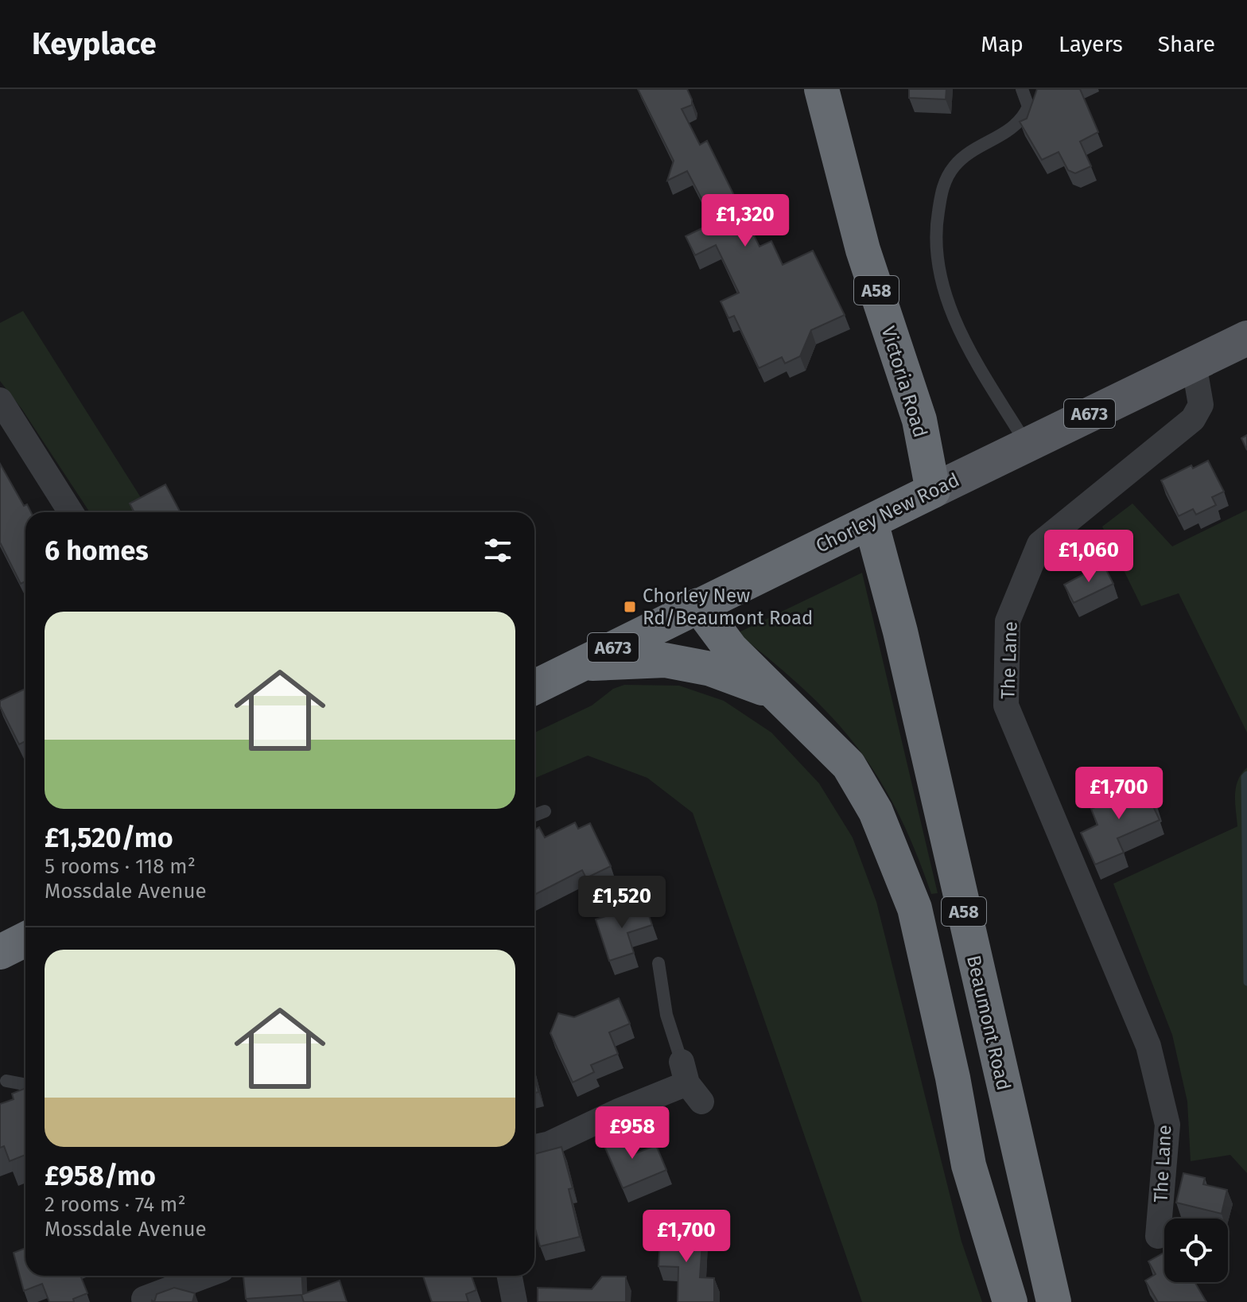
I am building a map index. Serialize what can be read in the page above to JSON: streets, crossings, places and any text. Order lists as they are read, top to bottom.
{
  "streets": {
    "highway": [
      "A58",
      "Victoria Road",
      "A673",
      "Chorley New Road",
      "Beaumont Road"
    ],
    "street": ["The Lane"]
  },
  "crossings": [
    ["A58", "Chorley New Road"],
    ["Victoria Road", "Chorley New Road"],
    ["Chorley New Road", "The Lane"],
    ["Chorley New Road", "Beaumont Road"]
  ],
  "places": {
    "transit": ["Chorley New Rd/Beaumont Road"]
  },
  "page": {
    "header": "Keyplace",
    "nav": ["Map", "Layers", "Share"],
    "price": [
      "£1,320",
      "£1,060",
      "£1,700",
      "£1,520",
      "£958",
      "£1,700"
    ],
    "heading": "6 homes",
    "list": [
      {
        "name": "£1,520/mo",
        "note": "5 rooms · 118 m² · Mossdale Avenue"
      },
      {
        "name": "£958/mo",
        "note": "2 rooms · 74 m² · Mossdale Avenue"
      }
    ]
  }
}
